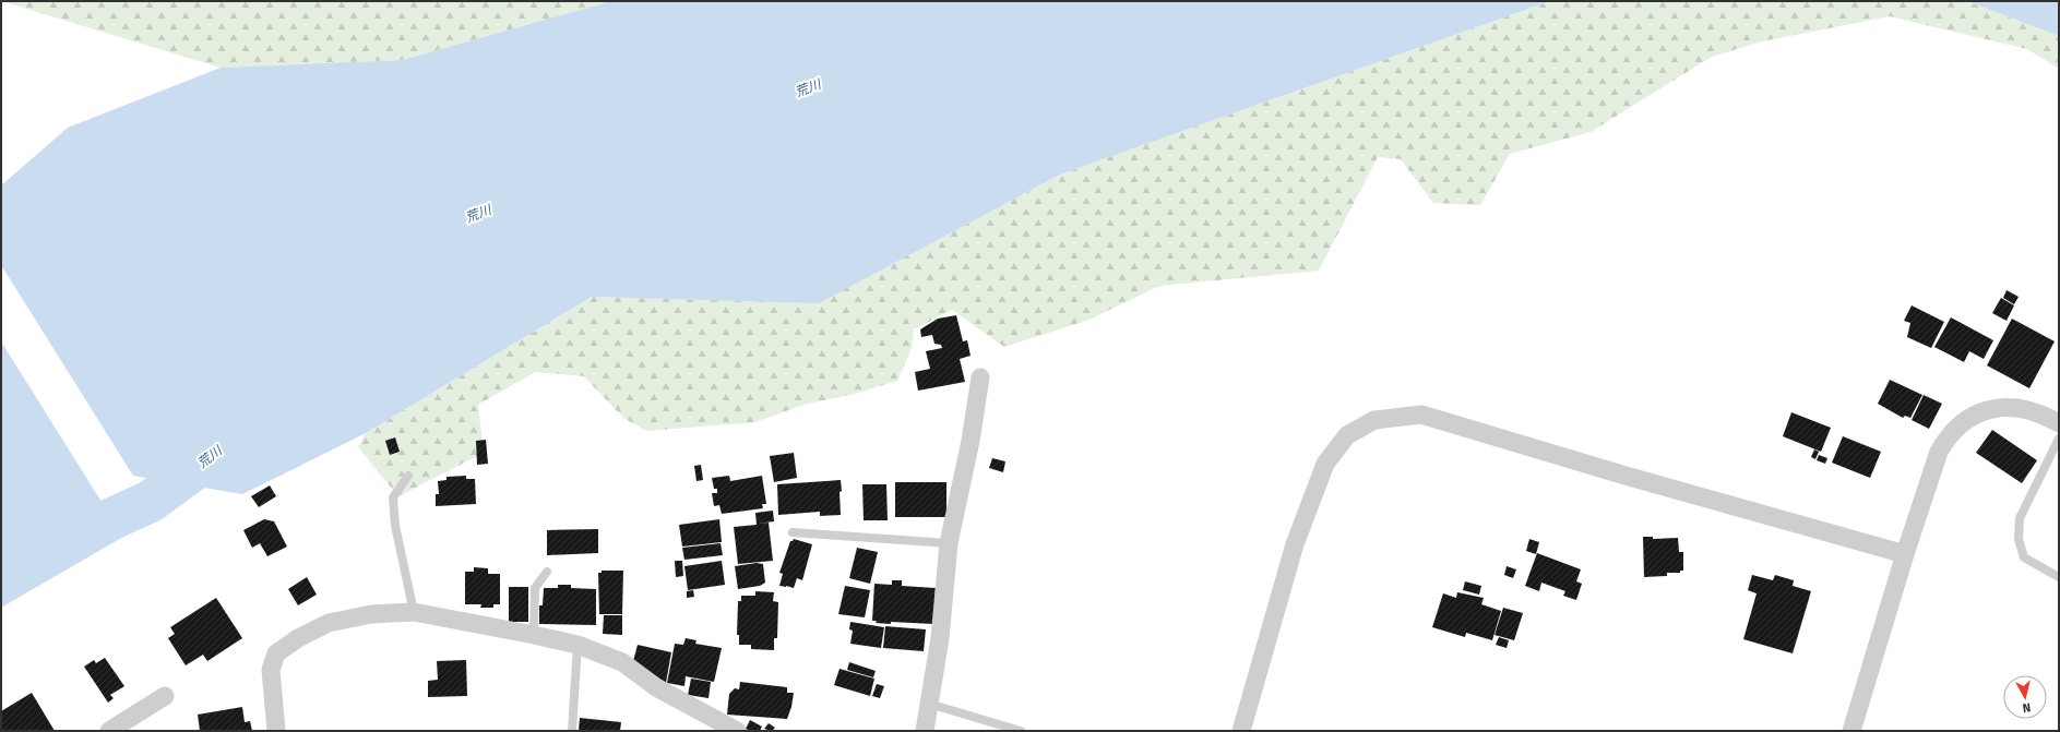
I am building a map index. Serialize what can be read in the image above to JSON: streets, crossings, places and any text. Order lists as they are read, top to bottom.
{
  "water": ["荒川"],
  "north": "bottom"
}
